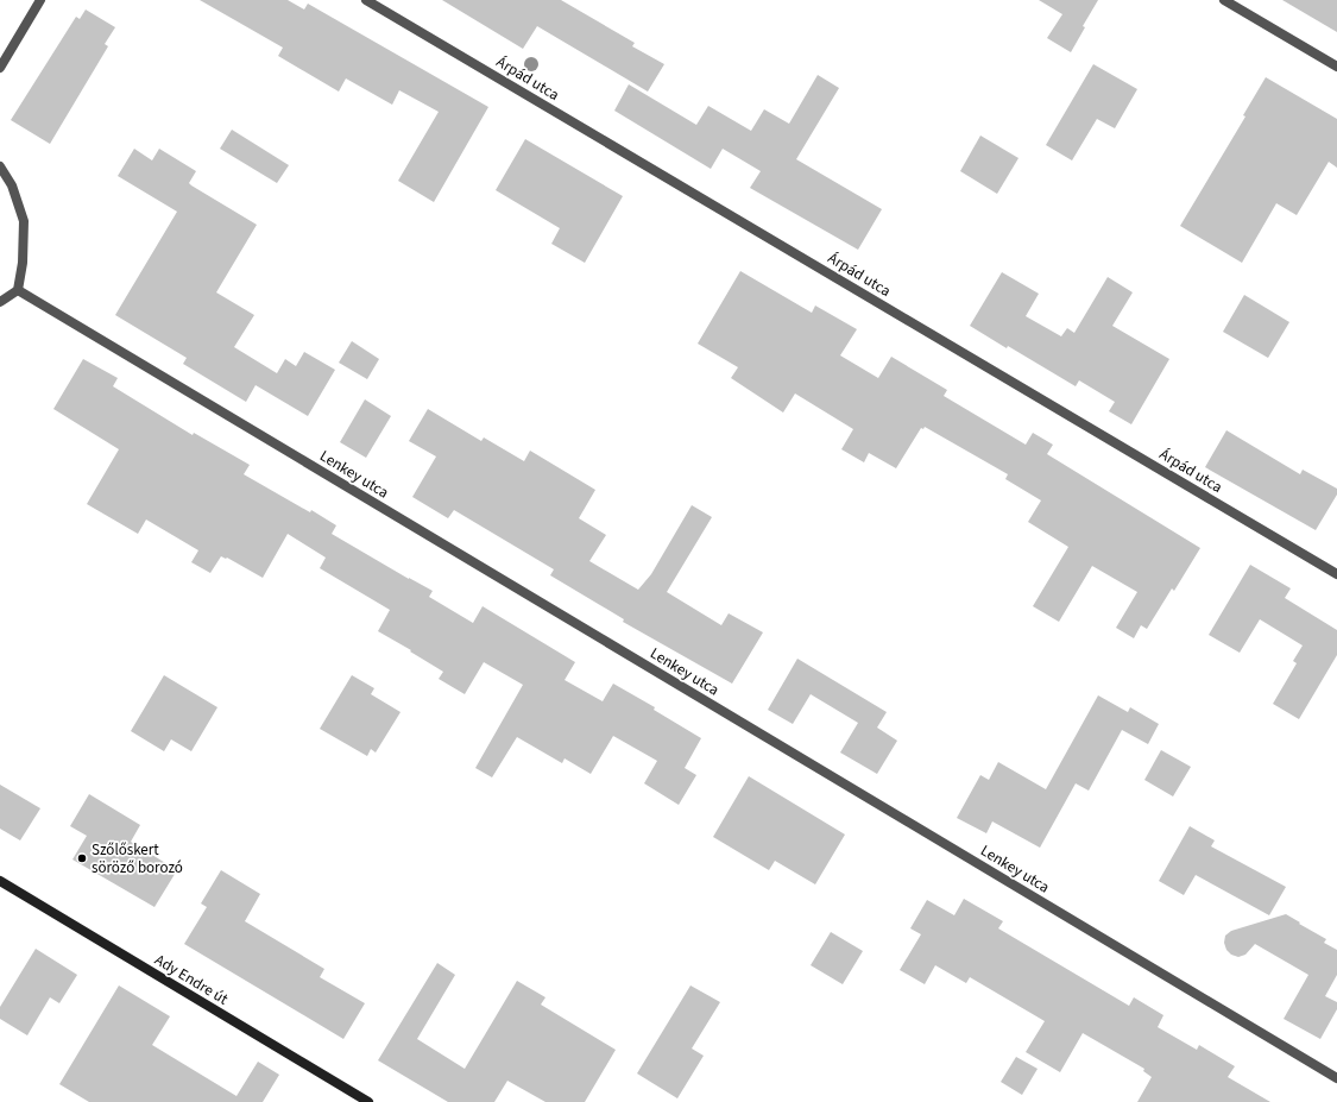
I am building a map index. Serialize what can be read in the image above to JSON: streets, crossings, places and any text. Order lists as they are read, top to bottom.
{
  "streets": {
    "street": ["Árpád utca", "Lenkey utca", "Ady Endre út"]
  },
  "places": ["Szőlőskert söröző borozó"]
}
